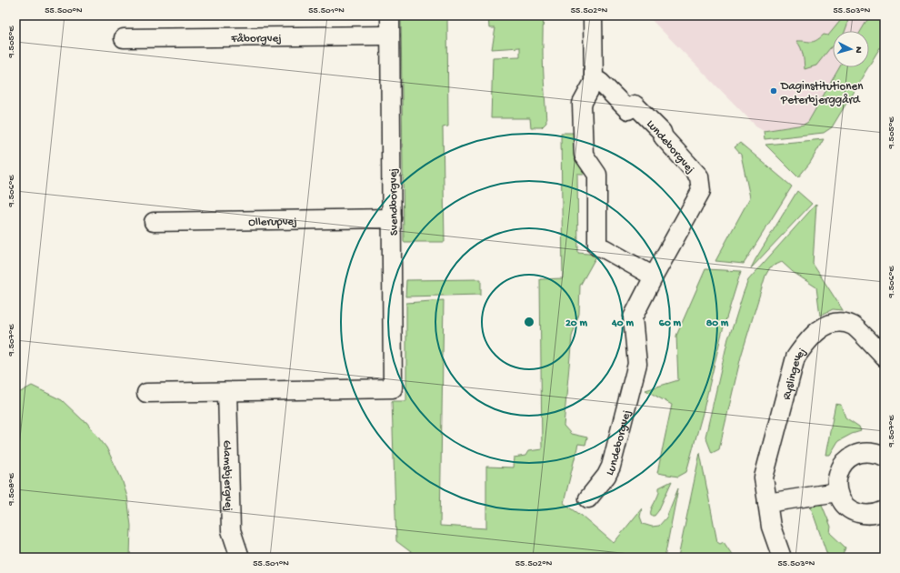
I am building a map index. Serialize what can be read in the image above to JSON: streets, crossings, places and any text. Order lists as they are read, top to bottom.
{
  "streets": {
    "street": [
      "Fåborgvej",
      "Lundeborgvej",
      "Svendborgvej",
      "Ollerupvej",
      "Ryslingevej",
      "Glamsbjergvej"
    ]
  },
  "crossings": [
    ["Fåborgvej", "Svendborgvej"],
    ["Svendborgvej", "Ollerupvej"],
    ["Svendborgvej", "Glamsbjergvej"]
  ],
  "places": ["Daginstitutionen Peterbjerggård"],
  "north": "right",
  "coordinates": [
    "55.500°N",
    "55.501°N",
    "55.502°N",
    "55.503°N",
    "9.505°E",
    "9.506°E",
    "9.507°E",
    "9.508°E"
  ],
  "rings": [
    "20 m",
    "40 m",
    "60 m",
    "80 m"
  ]
}
